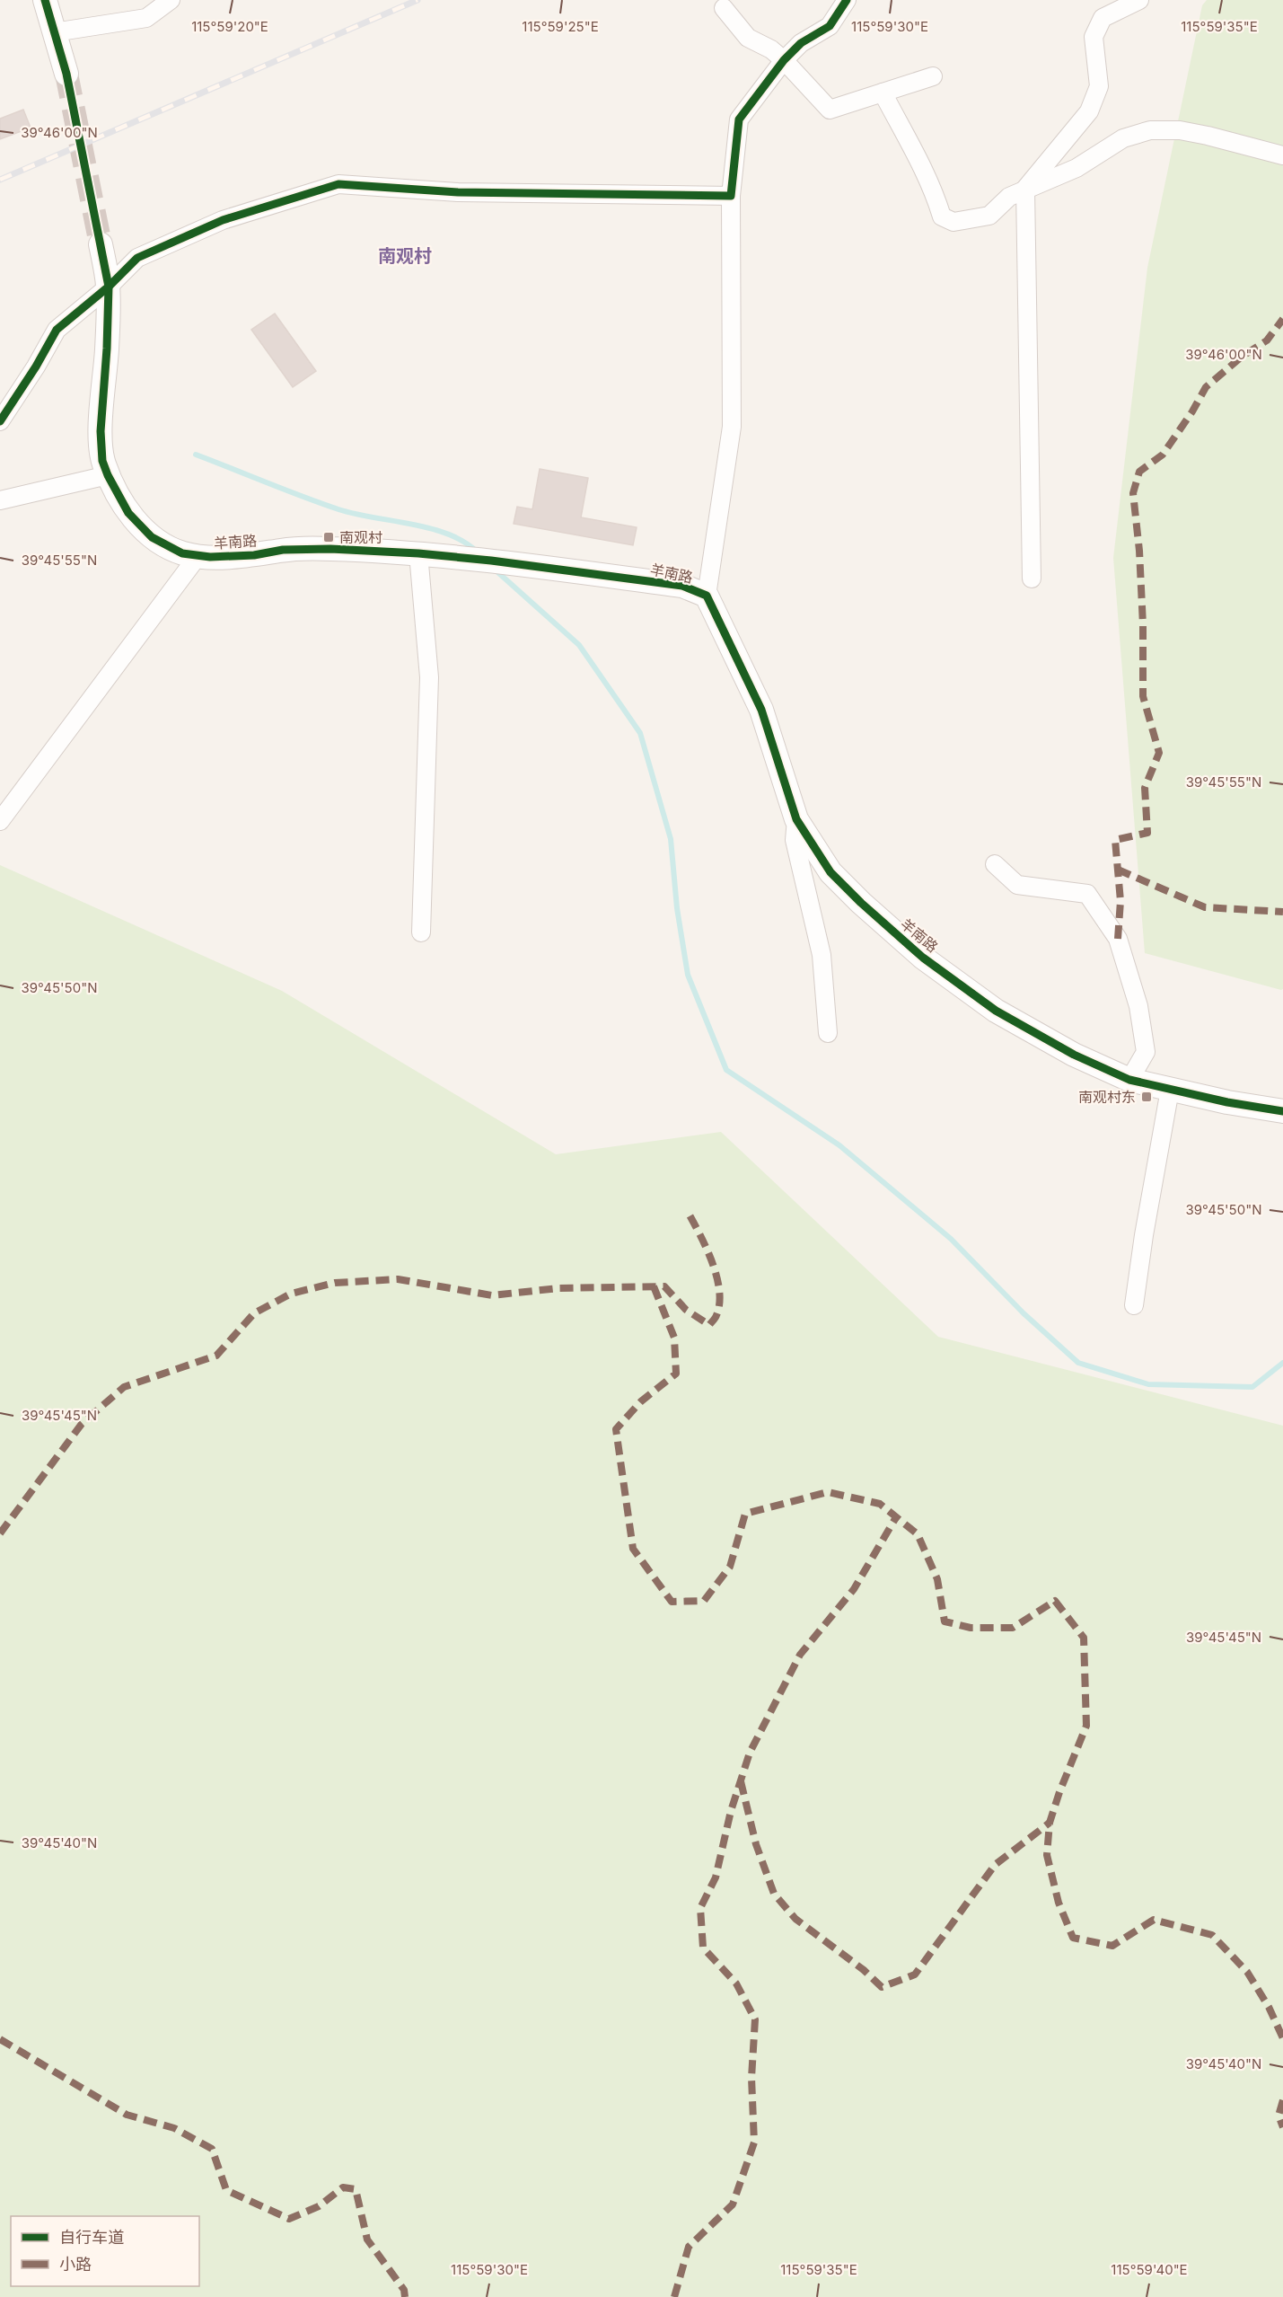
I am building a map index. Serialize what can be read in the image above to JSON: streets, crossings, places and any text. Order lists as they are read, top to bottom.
{
  "streets": {
    "street": ["羊南路"]
  },
  "districts": ["南观村"],
  "places": {
    "transit": ["南观村", "南观村东"]
  },
  "legend": ["自行车道", "小路"],
  "coordinates": [
    "115°59'20\"E",
    "115°59'25\"E",
    "115°59'35\"E",
    "115°59'30\"E",
    "39°46'00\"N",
    "39°45'55\"N",
    "39°45'50\"N",
    "39°45'45\"N",
    "39°45'40\"N",
    "115°59'40\"E"
  ]
}
